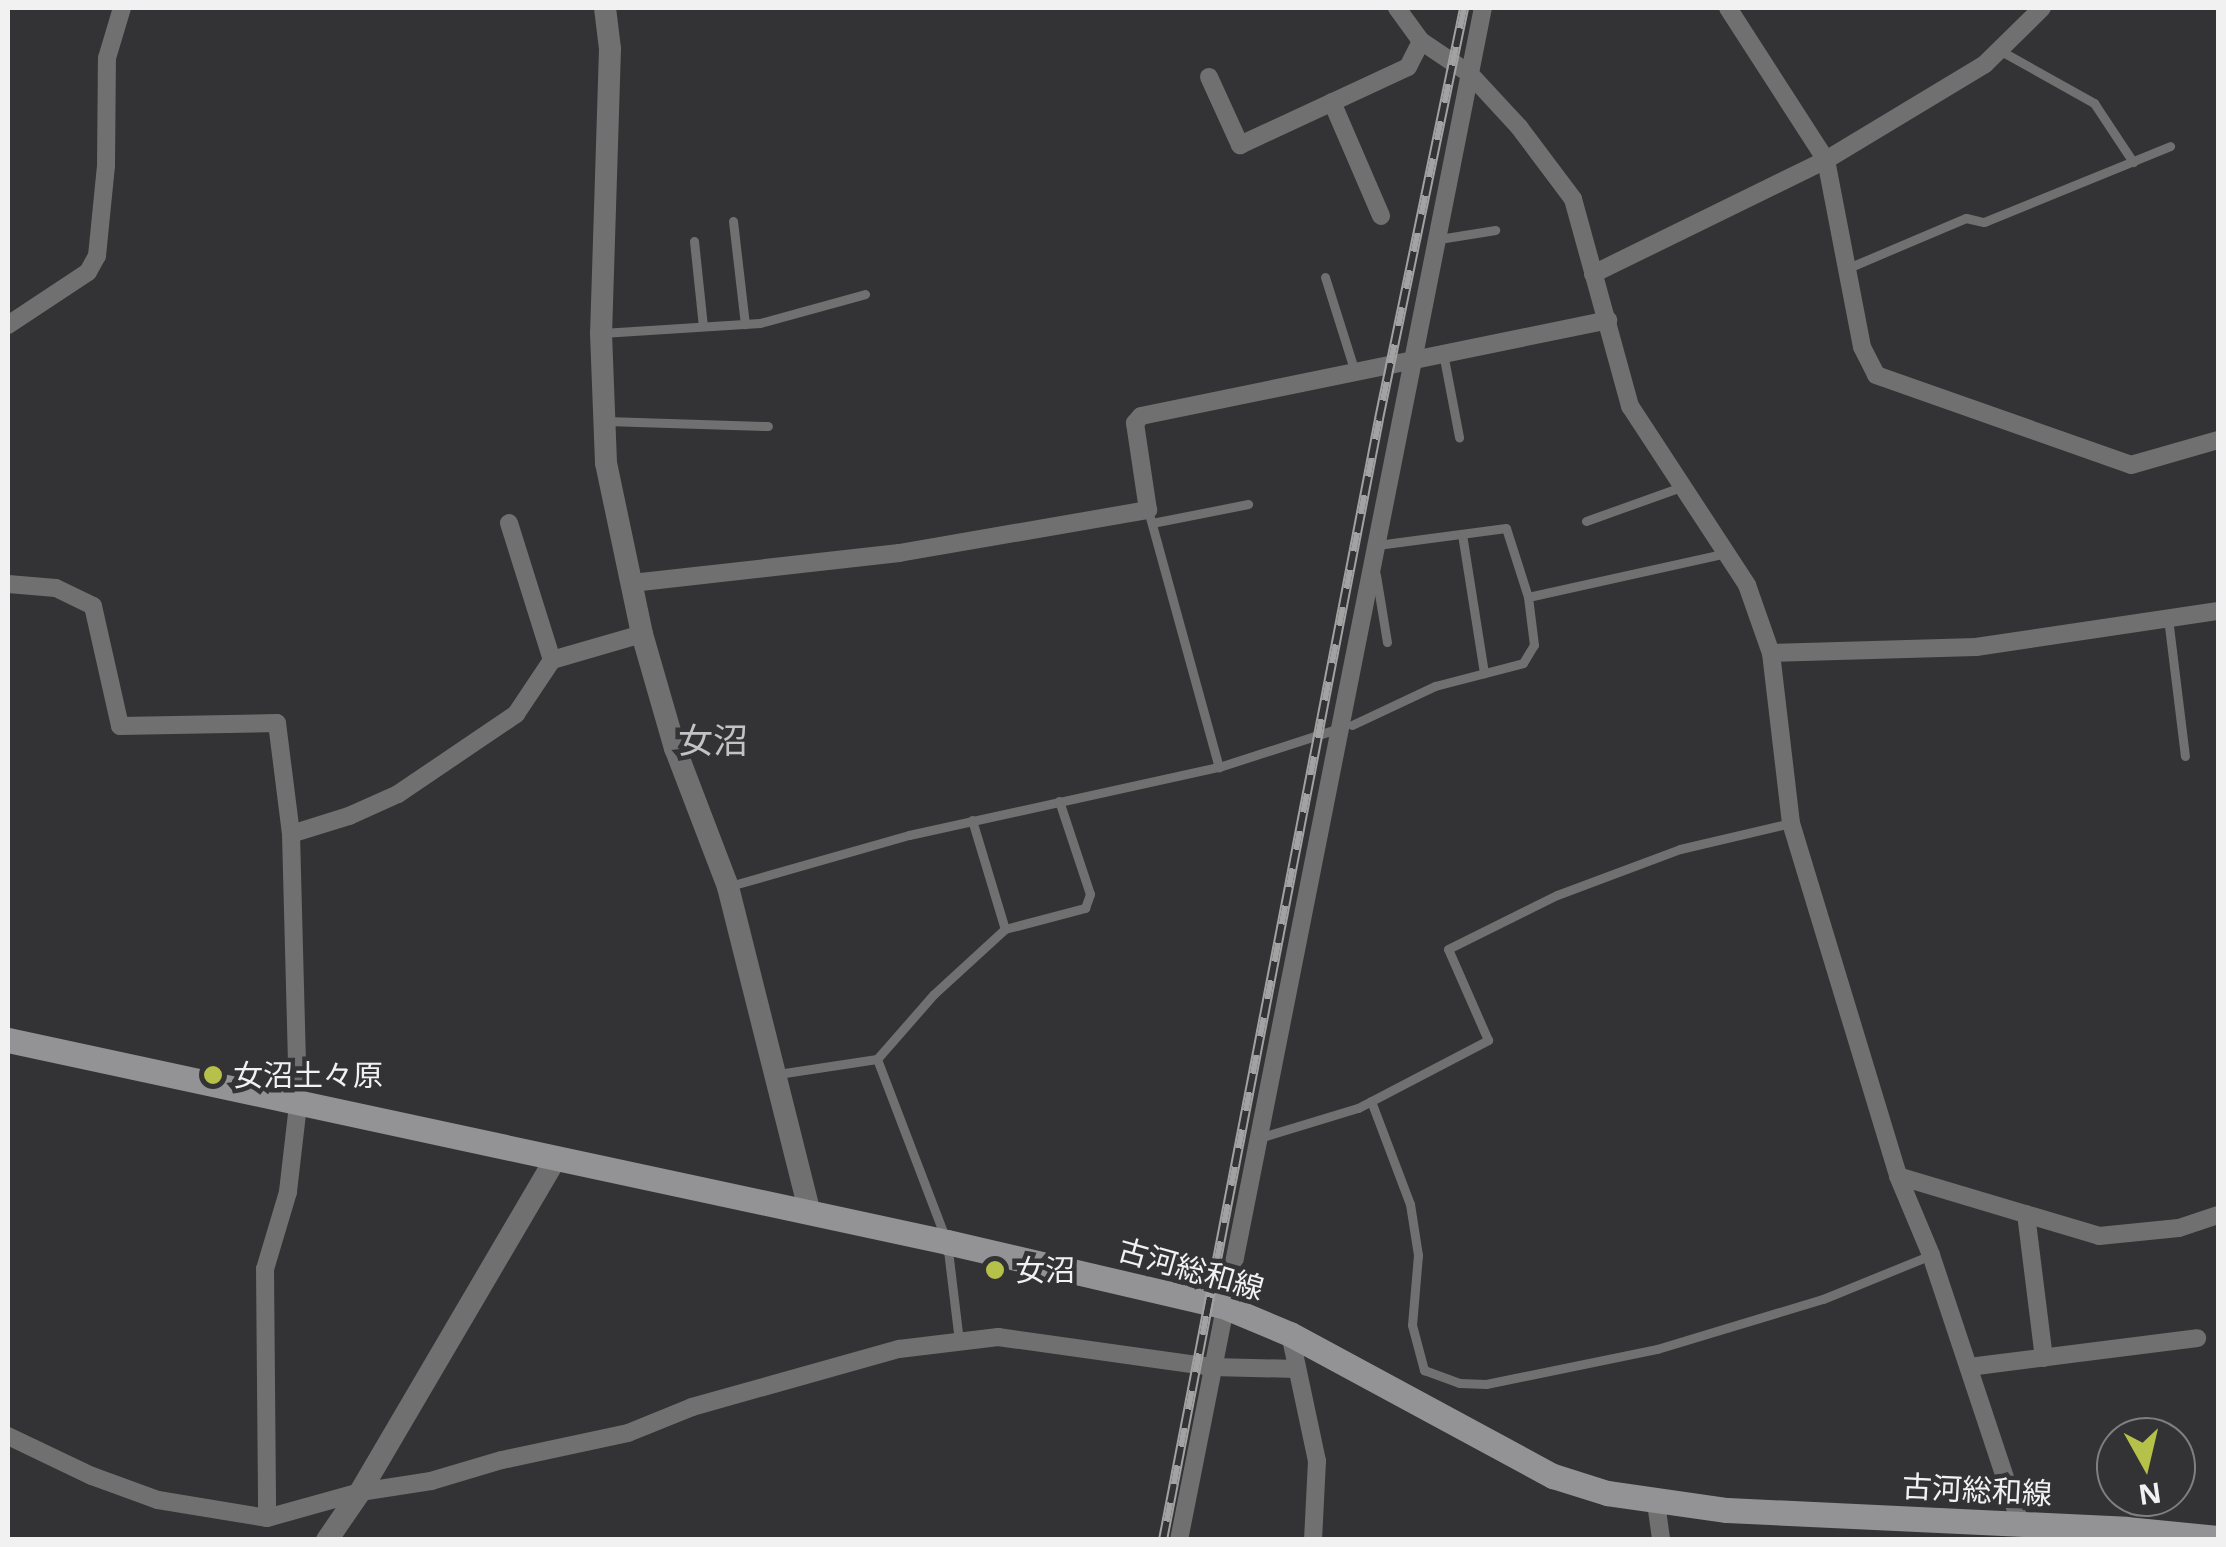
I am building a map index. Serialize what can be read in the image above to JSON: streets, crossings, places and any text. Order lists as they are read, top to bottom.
{
  "streets": {
    "main road": ["古河総和線"]
  },
  "districts": ["女沼"],
  "places": ["女沼土々原", "女沼"],
  "north": "bottom"
}
